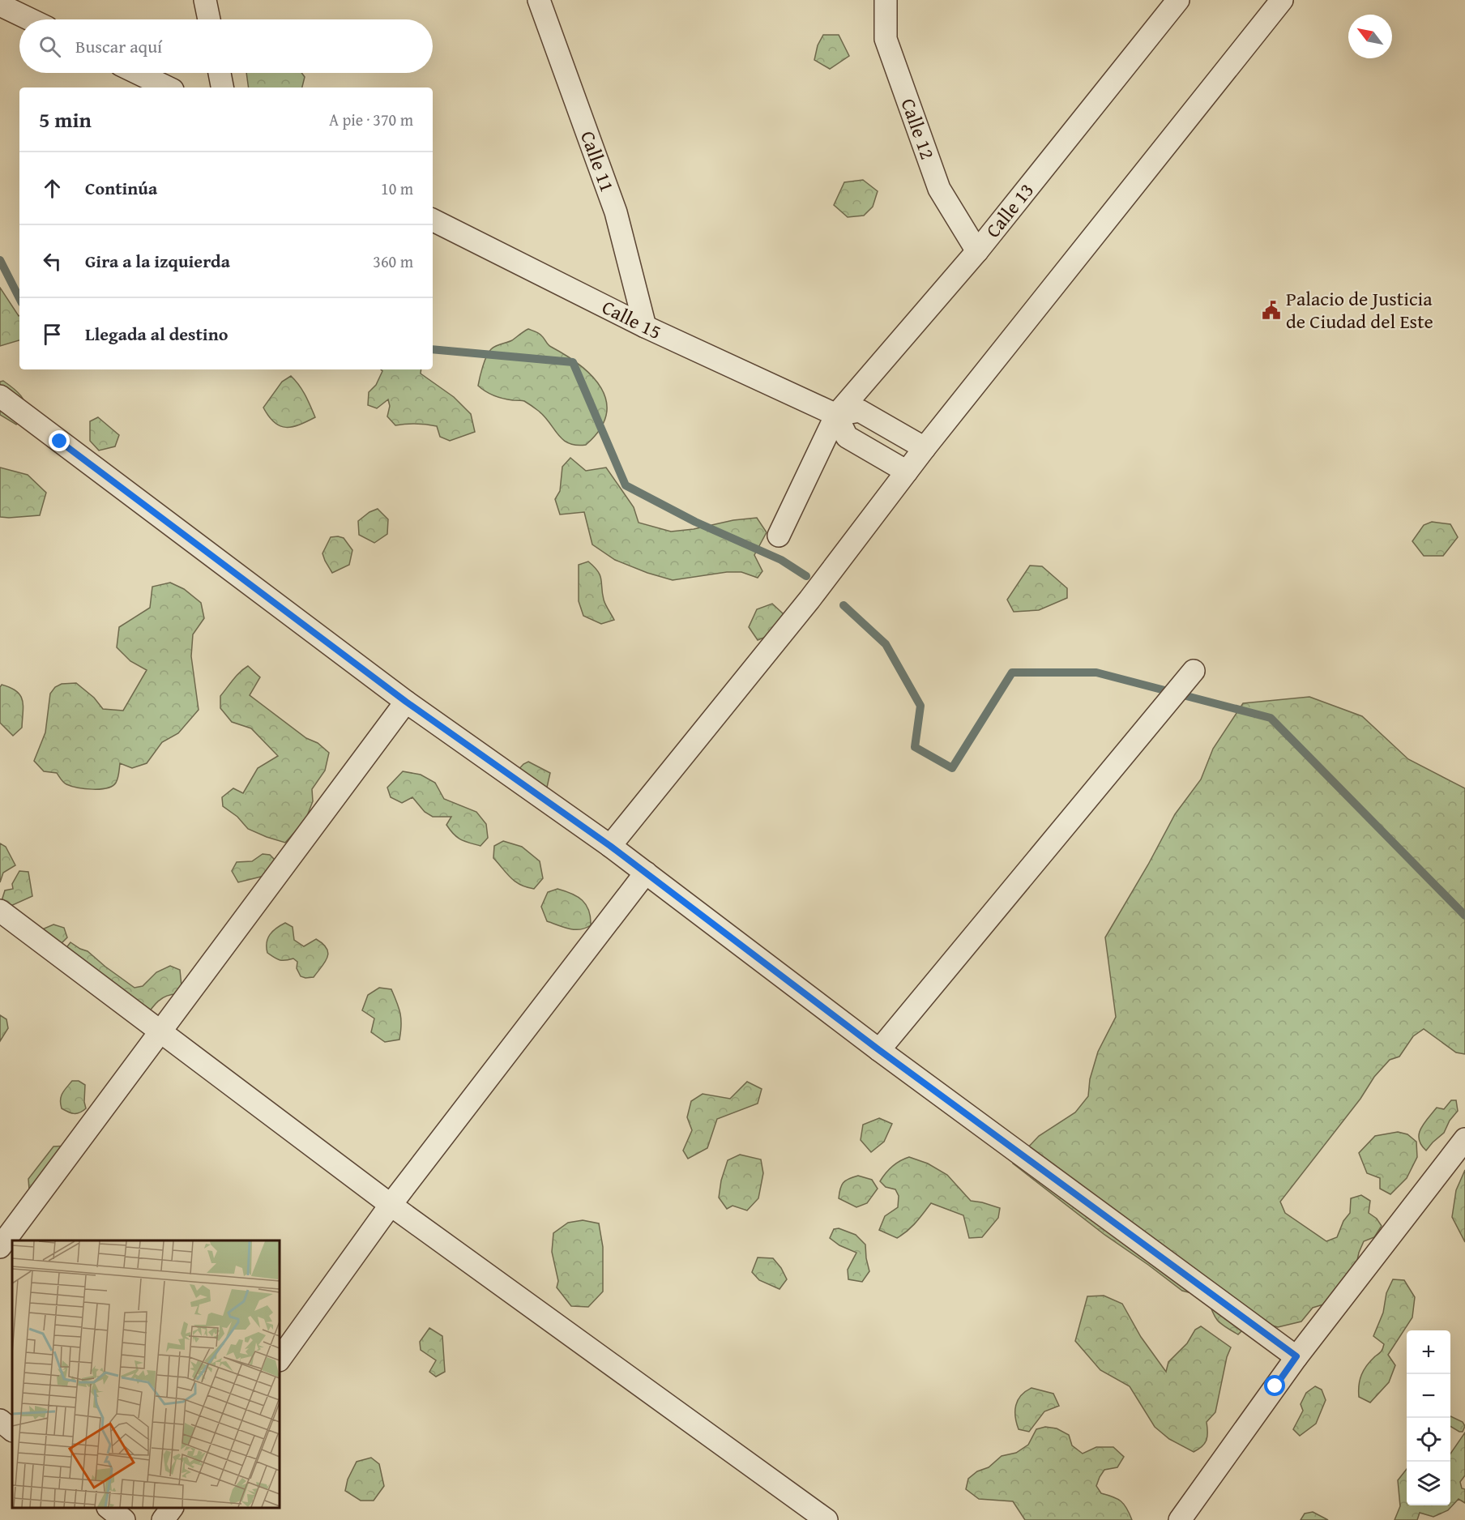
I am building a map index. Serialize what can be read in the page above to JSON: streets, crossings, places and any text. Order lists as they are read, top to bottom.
{
  "streets": {
    "street": [
      "Calle 12",
      "Calle 11",
      "Calle 13",
      "Calle 15"
    ]
  },
  "crossings": [
    ["Calle 12", "Calle 13"],
    ["Calle 11", "Calle 15"],
    ["Calle 13", "Calle 15"]
  ],
  "places": {
    "public building": ["Palacio de Justicia de Ciudad del Este"]
  },
  "north": "top left",
  "page": {
    "search": "Buscar aquí",
    "heading": ["5 min", "A pie · 370 m"],
    "list": [
      ["Continúa", "10 m"],
      ["Gira a la izquierda", "360 m"],
      "Llegada al destino"
    ],
    "map_buttons": ["+", "−"]
  }
}
